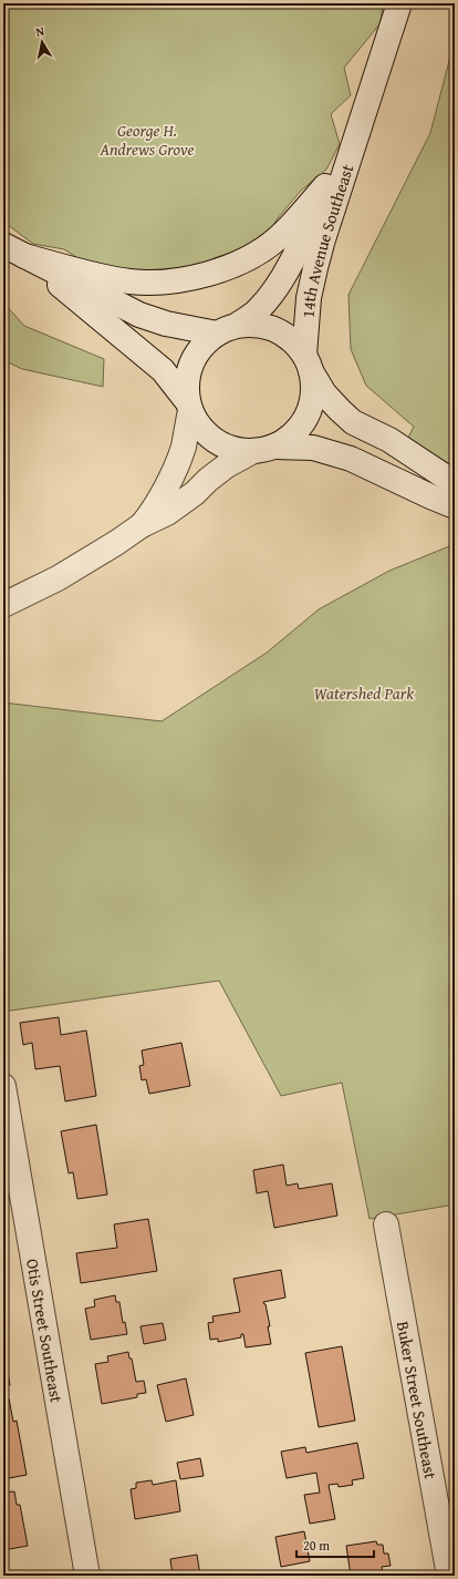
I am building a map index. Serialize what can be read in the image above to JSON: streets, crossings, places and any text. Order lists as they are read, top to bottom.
{
  "streets": {
    "main road": ["14th Avenue Southeast", "Otis Street Southeast", "Buker Street Southeast"]
  },
  "parks": ["George H. Andrews Grove", "Watershed Park"],
  "scale_bar": "20 m",
  "north": "top"
}
